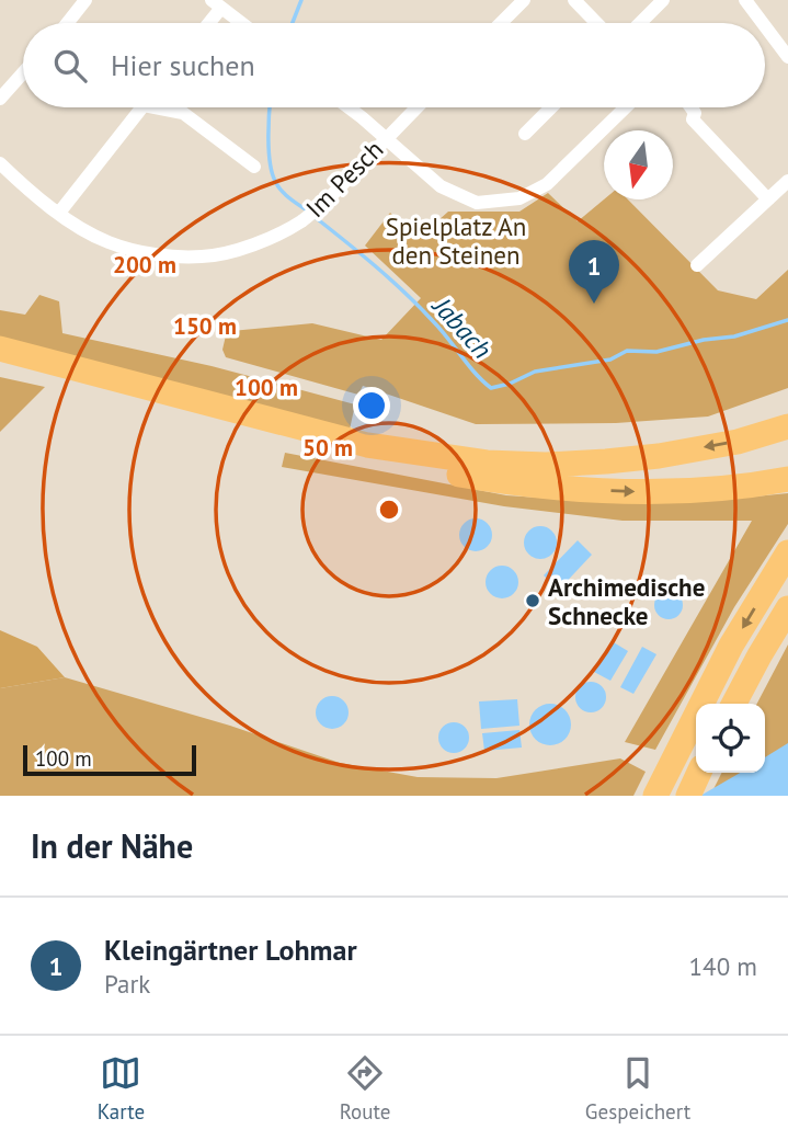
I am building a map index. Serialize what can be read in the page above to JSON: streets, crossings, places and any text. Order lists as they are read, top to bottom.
{
  "streets": {
    "street": ["Im Pesch"]
  },
  "water": ["Jabach"],
  "parks": ["Spielplatz An den Steinen"],
  "places": ["Archimedische Schnecke"],
  "scale_bar": "100 m",
  "north": "bottom",
  "page": {
    "search": "Hier suchen",
    "pins": "1",
    "scale": "100 m",
    "heading": "In der Nähe",
    "list": [
      {
        "mark": "1",
        "name": "Kleingärtner Lohmar",
        "note": "Park",
        "value": "140 m"
      }
    ],
    "nav": ["Karte", "Route", "Gespeichert"]
  },
  "rings": [
    "200 m",
    "150 m",
    "100 m",
    "50 m"
  ]
}
